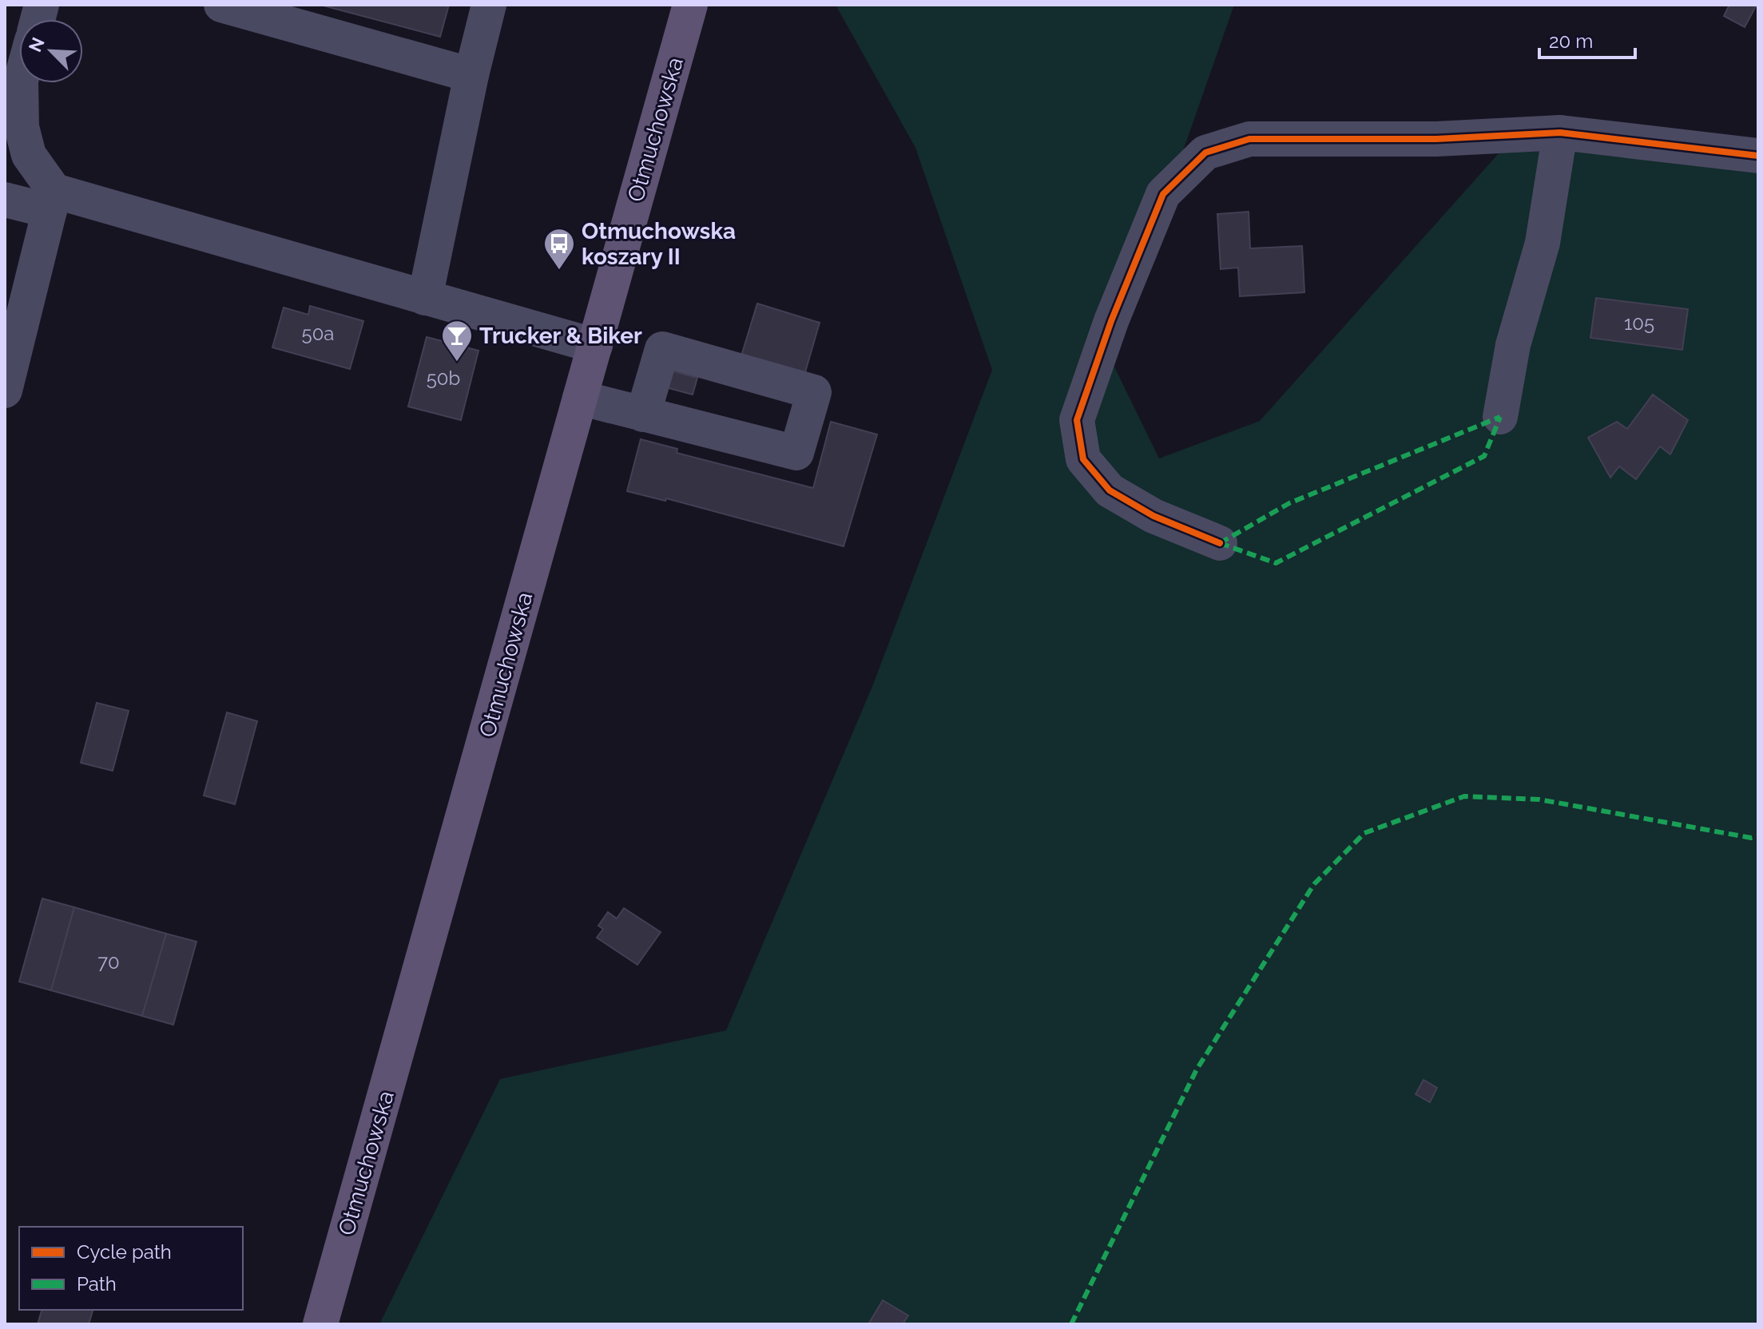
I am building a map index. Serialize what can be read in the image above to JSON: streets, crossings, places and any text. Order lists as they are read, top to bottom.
{
  "streets": {
    "main road": ["Otmuchowska"]
  },
  "places": {
    "bus stop": ["Otmuchowska koszary II"],
    "bar": ["Trucker & Biker"]
  },
  "house_numbers": [
    "105",
    "50a",
    "50b",
    "70"
  ],
  "legend": ["Cycle path", "Path"],
  "scale_bar": "20 m",
  "north": "top left"
}
